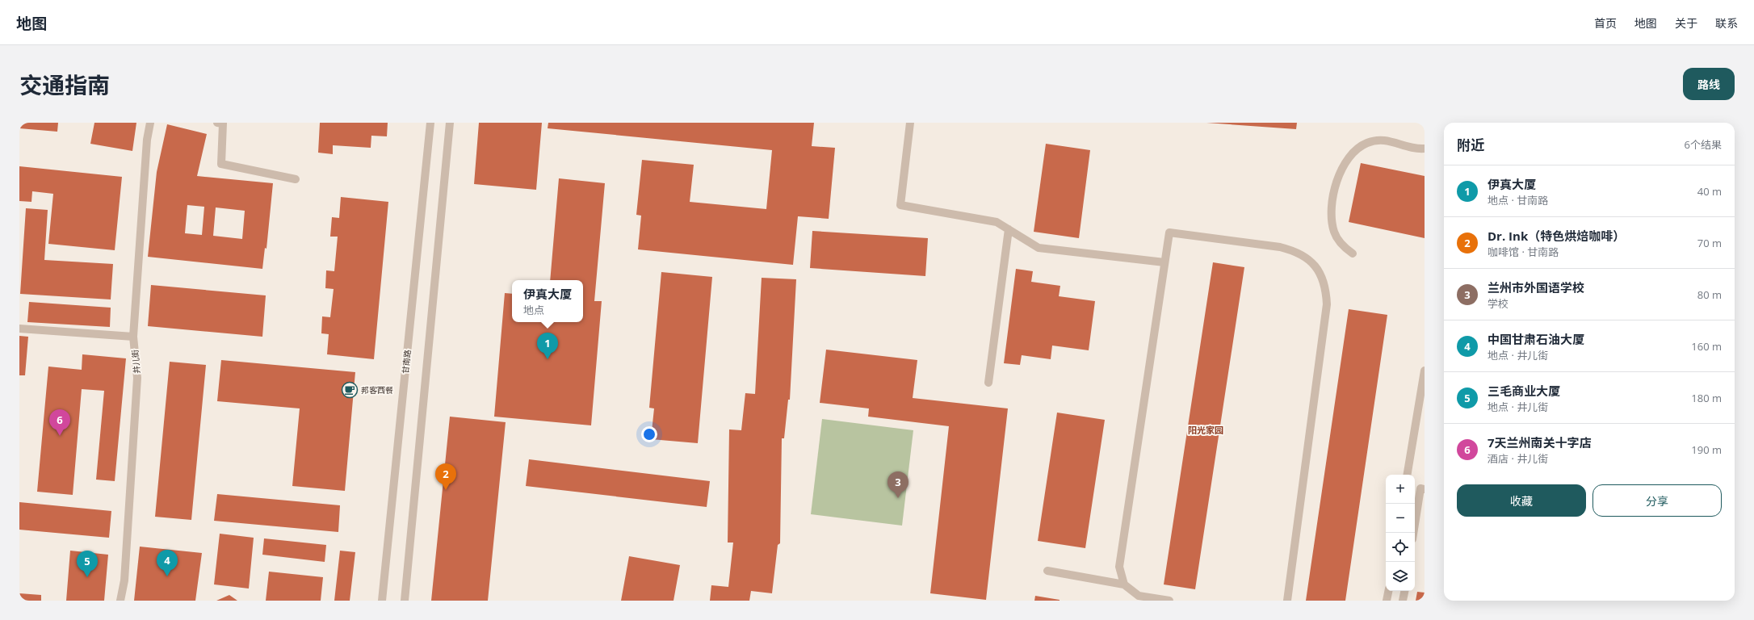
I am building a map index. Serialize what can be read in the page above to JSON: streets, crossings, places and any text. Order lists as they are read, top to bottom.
{
  "streets": {
    "street": ["井儿街", "甘南路"]
  },
  "districts": ["阳光家园"],
  "places": {
    "cafe": ["邦客西餐"]
  },
  "page": {
    "header": "地图",
    "nav": [
      "首页",
      "地图",
      "关于",
      "联系"
    ],
    "title": "交通指南",
    "buttons": [
      "路线",
      ["收藏", "分享"]
    ],
    "heading": ["附近", "6个结果"],
    "list": [
      {
        "mark": "1",
        "name": "伊真大厦",
        "note": "地点 · 甘南路",
        "value": "40 m"
      },
      {
        "mark": "2",
        "name": "Dr. Ink（特色烘焙咖啡）",
        "note": "咖啡馆 · 甘南路",
        "value": "70 m"
      },
      {
        "mark": "3",
        "name": "兰州市外国语学校",
        "note": "学校",
        "value": "80 m"
      },
      {
        "mark": "4",
        "name": "中国甘肃石油大厦",
        "note": "地点 · 井儿街",
        "value": "160 m"
      },
      {
        "mark": "5",
        "name": "三毛商业大厦",
        "note": "地点 · 井儿街",
        "value": "180 m"
      },
      {
        "mark": "6",
        "name": "7天兰州南关十字店",
        "note": "酒店 · 井儿街",
        "value": "190 m"
      }
    ],
    "popup": ["伊真大厦", "地点"],
    "pins": [
      "1",
      "6",
      "2",
      "3",
      "4",
      "5"
    ],
    "map_buttons": ["+", "−"]
  }
}
